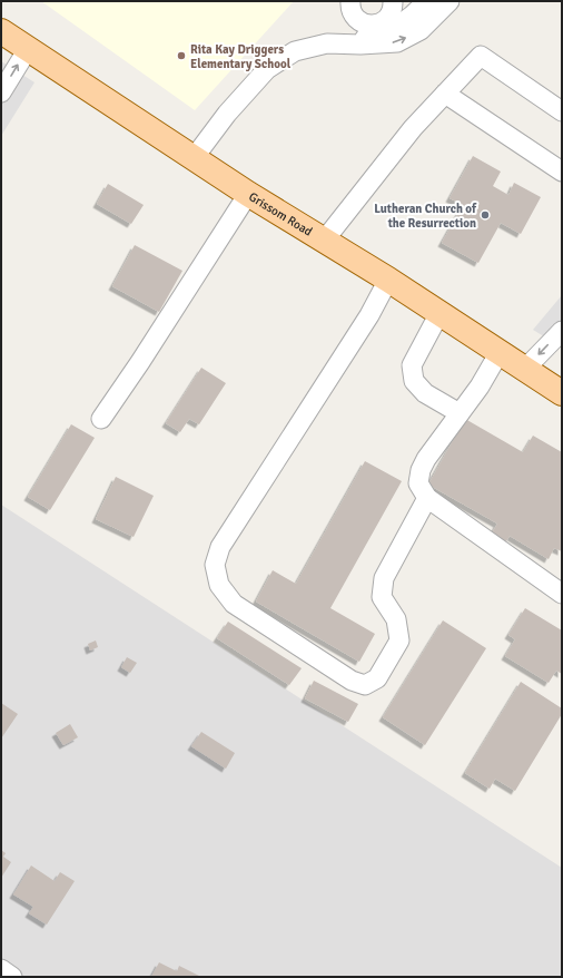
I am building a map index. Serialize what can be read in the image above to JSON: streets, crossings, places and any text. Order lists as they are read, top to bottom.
{
  "streets": {
    "main road": ["Grissom Road"]
  },
  "places": ["Rita Kay Driggers Elementary School", "Lutheran Church of the Resurrection"]
}
